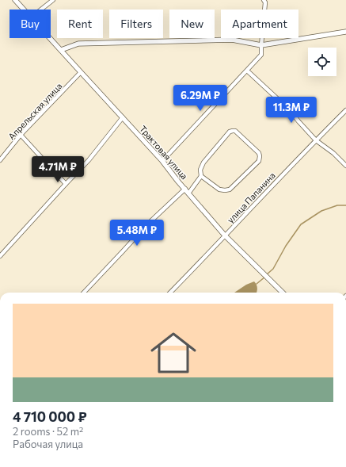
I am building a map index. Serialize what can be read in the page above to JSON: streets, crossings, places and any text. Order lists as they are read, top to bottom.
{
  "streets": {
    "street": ["Апрельская улица", "Трактовая улица", "улица Папанина"]
  },
  "crossings": [
    ["Апрельская улица", "Трактовая улица"],
    ["Трактовая улица", "улица Папанина"]
  ],
  "page": {
    "chip": [
      "Buy",
      "Rent",
      "Filters",
      "New",
      "Apartment"
    ],
    "price": [
      "6.29M ₽",
      "11.3M ₽",
      "4.71M ₽",
      "5.48M ₽"
    ],
    "list": [
      {
        "name": "4 710 000 ₽",
        "note": "2 rooms · 52 m² · Рабочая улица"
      }
    ]
  }
}
